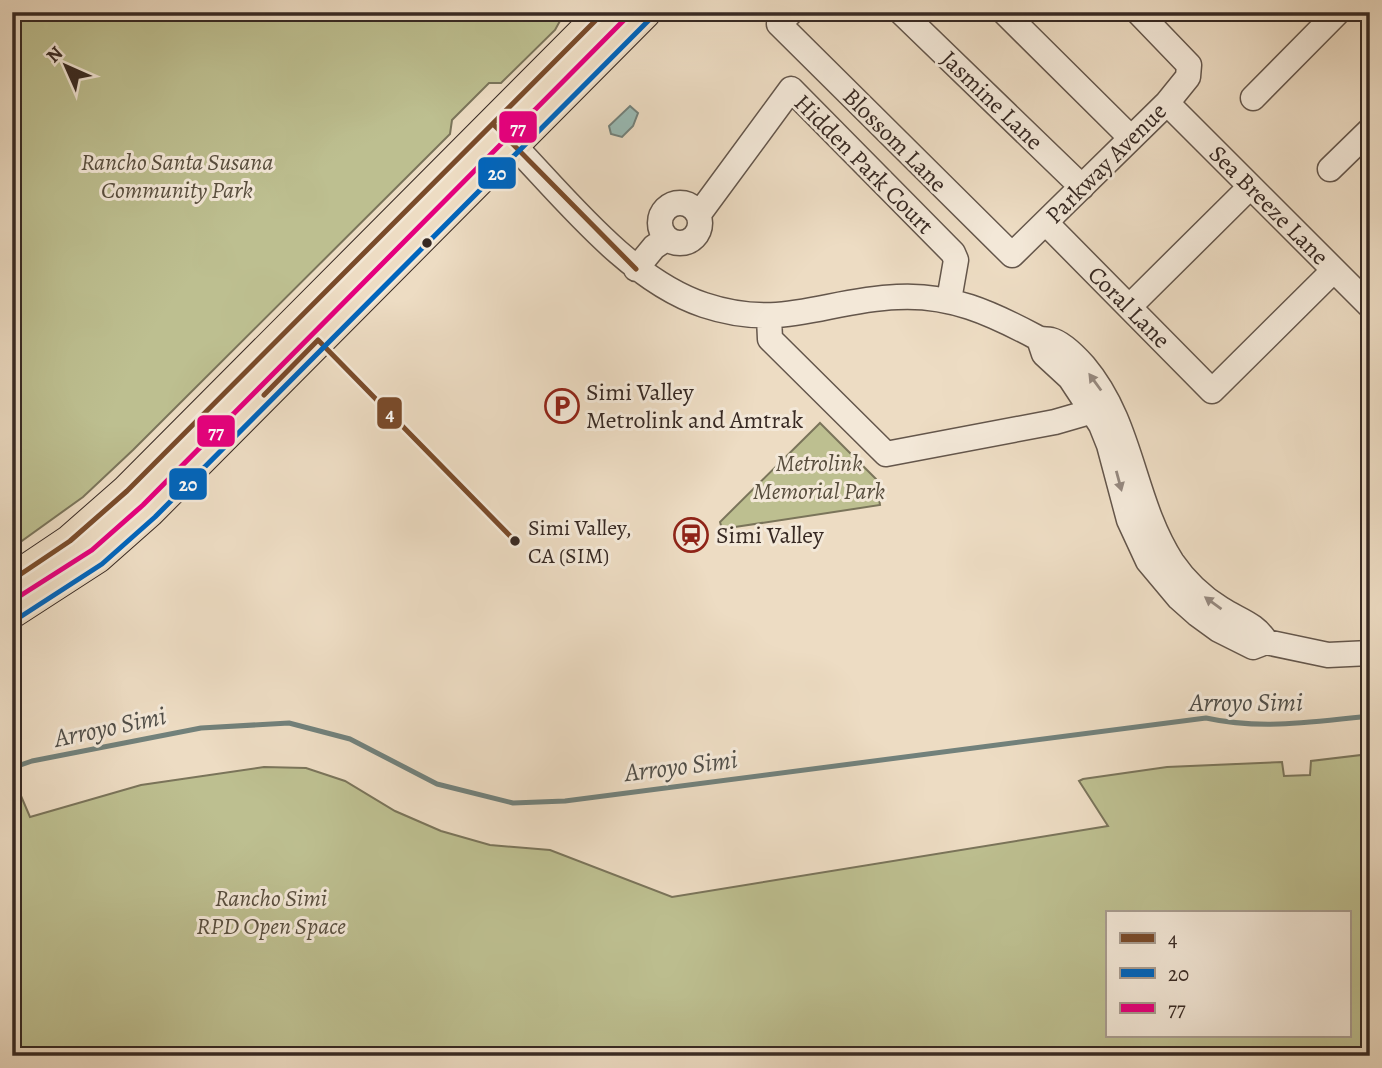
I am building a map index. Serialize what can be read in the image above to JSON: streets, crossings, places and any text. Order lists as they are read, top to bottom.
{
  "streets": {
    "street": [
      "Jasmine Lane",
      "Blossom Lane",
      "Parkway Avenue",
      "Hidden Park Court",
      "Sea Breeze Lane",
      "Coral Lane"
    ]
  },
  "crossings": [
    ["Jasmine Lane", "Parkway Avenue"],
    ["Blossom Lane", "Parkway Avenue"],
    ["Parkway Avenue", "Sea Breeze Lane"],
    ["Parkway Avenue", "Coral Lane"],
    ["Sea Breeze Lane", "Coral Lane"]
  ],
  "water": ["Arroyo Simi"],
  "parks": ["Rancho Santa Susana Community Park", "Metrolink Memorial Park", "Rancho Simi RPD Open Space"],
  "places": {
    "parking": ["Simi Valley Metrolink and Amtrak"],
    "station": ["Simi Valley"],
    "other": ["Simi Valley, CA (SIM)"]
  },
  "lines": ["transit line 4", "transit line 77", "transit line 20"],
  "legend": ["4", "20", "77"],
  "north": "top left"
}
